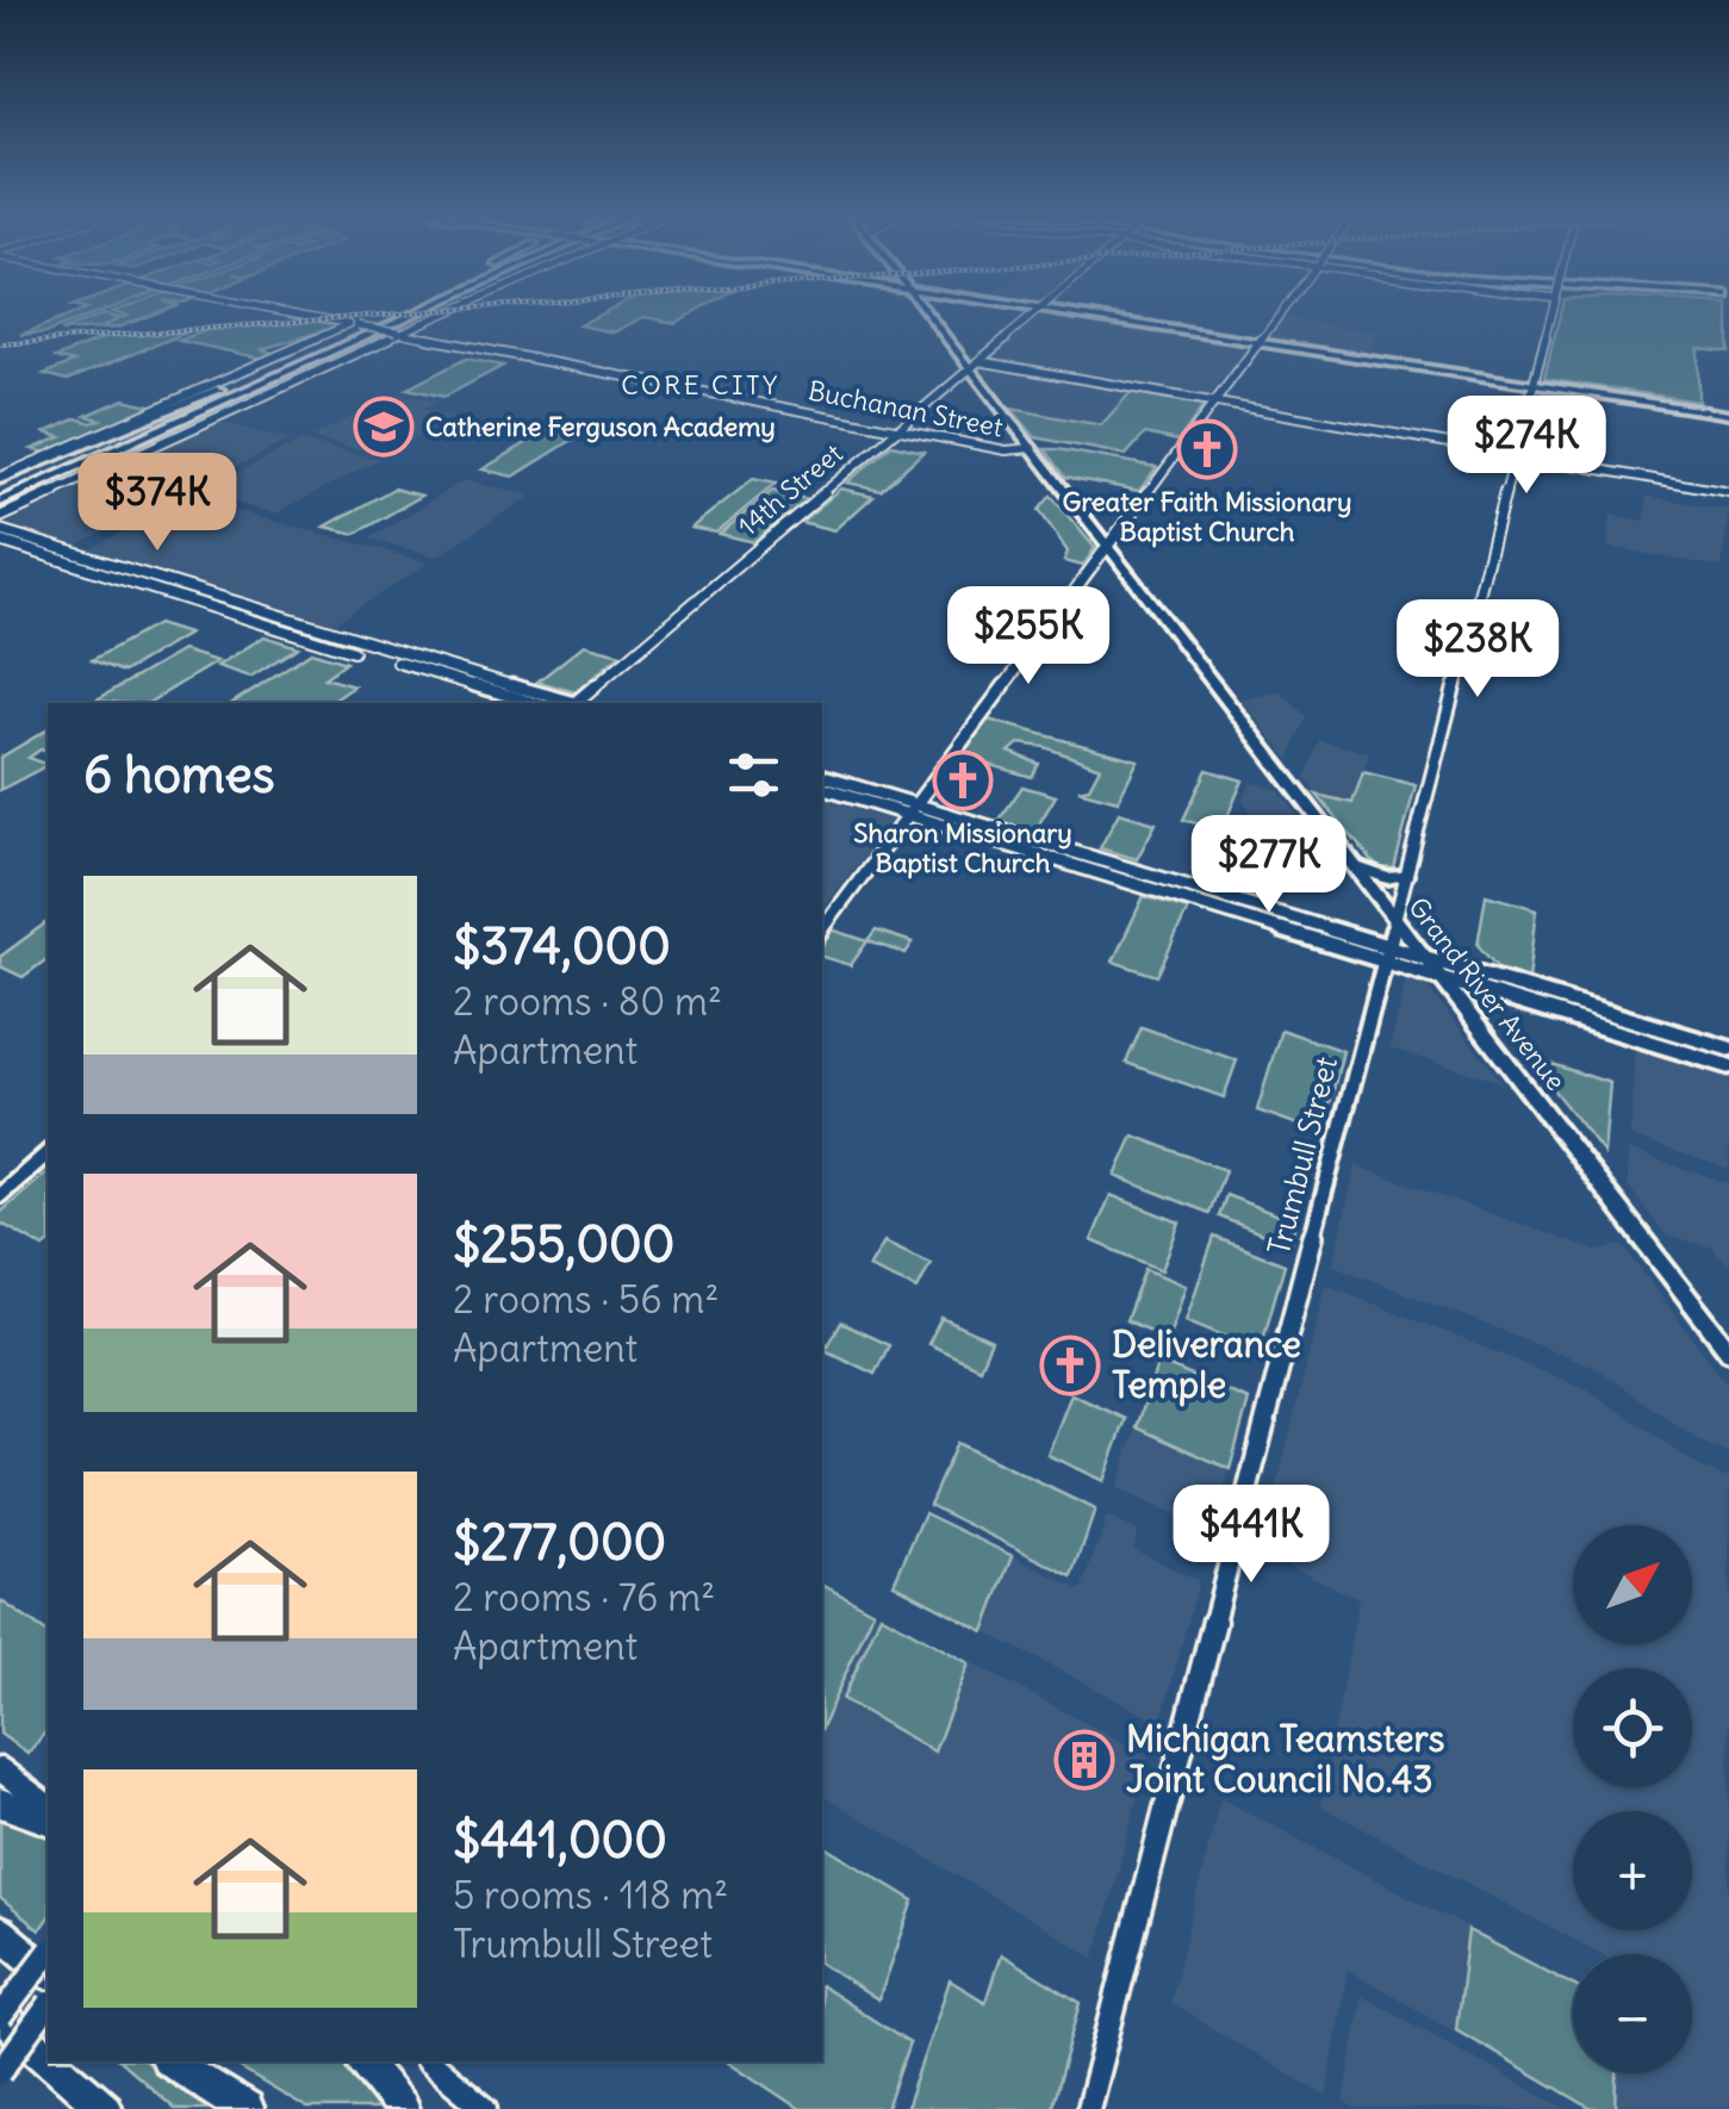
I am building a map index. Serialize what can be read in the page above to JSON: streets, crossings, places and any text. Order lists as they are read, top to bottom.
{
  "streets": {
    "main road": ["Grand River Avenue"],
    "street": ["Buchanan Street", "14th Street", "Trumbull Street"]
  },
  "crossings": [
    ["Buchanan Street", "14th Street"],
    ["Buchanan Street", "Grand River Avenue"],
    ["14th Street", "Grand River Avenue"],
    ["Grand River Avenue", "Trumbull Street"]
  ],
  "districts": ["CORE CITY"],
  "places": {
    "school or university": ["Catherine Ferguson Academy"],
    "church": ["Greater Faith Missionary Baptist Church", "Sharon Missionary Baptist Church", "Deliverance Temple"],
    "building": ["Michigan Teamsters Joint Council No.43"]
  },
  "north": "top right",
  "page": {
    "price": [
      "$274K",
      "$374K",
      "$255K",
      "$238K",
      "$277K",
      "$441K"
    ],
    "heading": "6 homes",
    "list": [
      {
        "name": "$374,000",
        "note": "2 rooms · 80 m² · Apartment"
      },
      {
        "name": "$255,000",
        "note": "2 rooms · 56 m² · Apartment"
      },
      {
        "name": "$277,000",
        "note": "2 rooms · 76 m² · Apartment"
      },
      {
        "name": "$441,000",
        "note": "5 rooms · 118 m² · Trumbull Street"
      }
    ],
    "map_buttons": ["+", "−"]
  }
}
